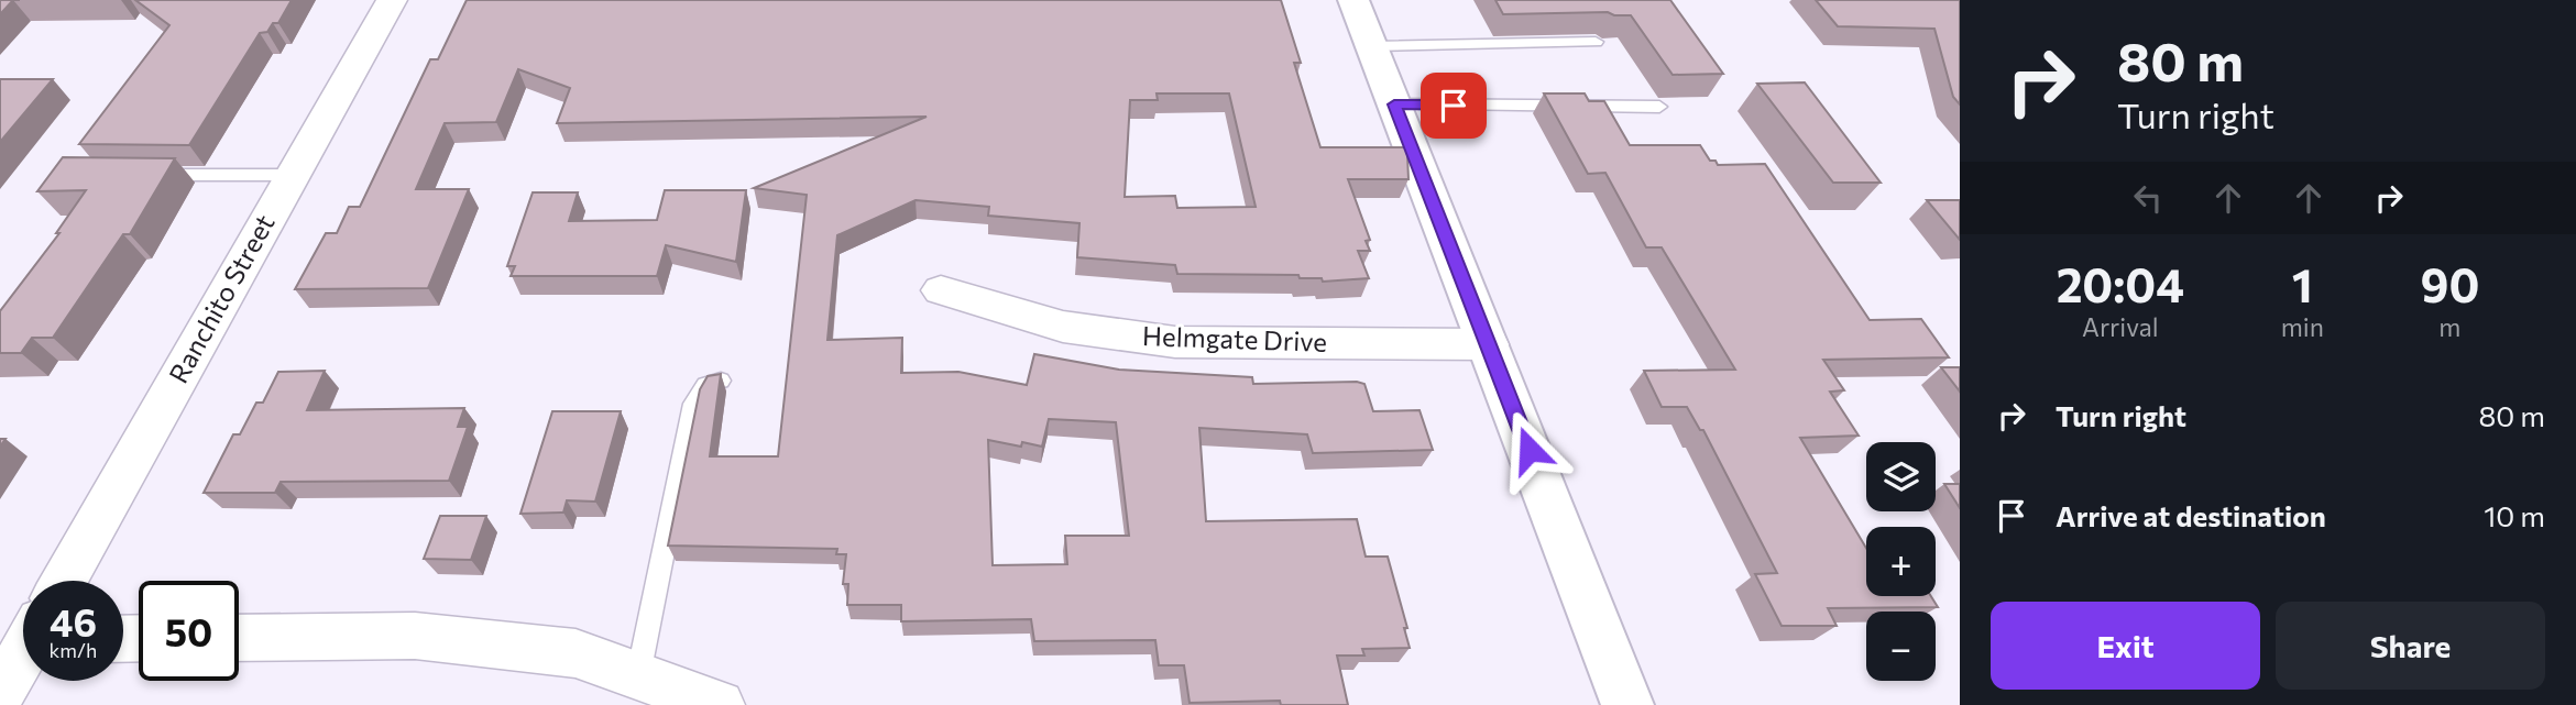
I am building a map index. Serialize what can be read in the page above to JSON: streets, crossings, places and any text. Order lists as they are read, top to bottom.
{
  "streets": {
    "street": ["Ranchito Street", "Helmgate Drive"]
  },
  "page": {
    "turn": ["80 m", "Turn right"],
    "eta": [
      "20:04",
      "Arrival",
      "1",
      "min",
      "90",
      "m"
    ],
    "list": [
      {
        "name": "Turn right",
        "value": "80 m"
      },
      {
        "name": "Arrive at destination",
        "value": "10 m"
      }
    ],
    "map_buttons": ["+", "−"],
    "speed": "46 km/h",
    "limit": "50",
    "buttons": ["Exit", "Share"]
  }
}
